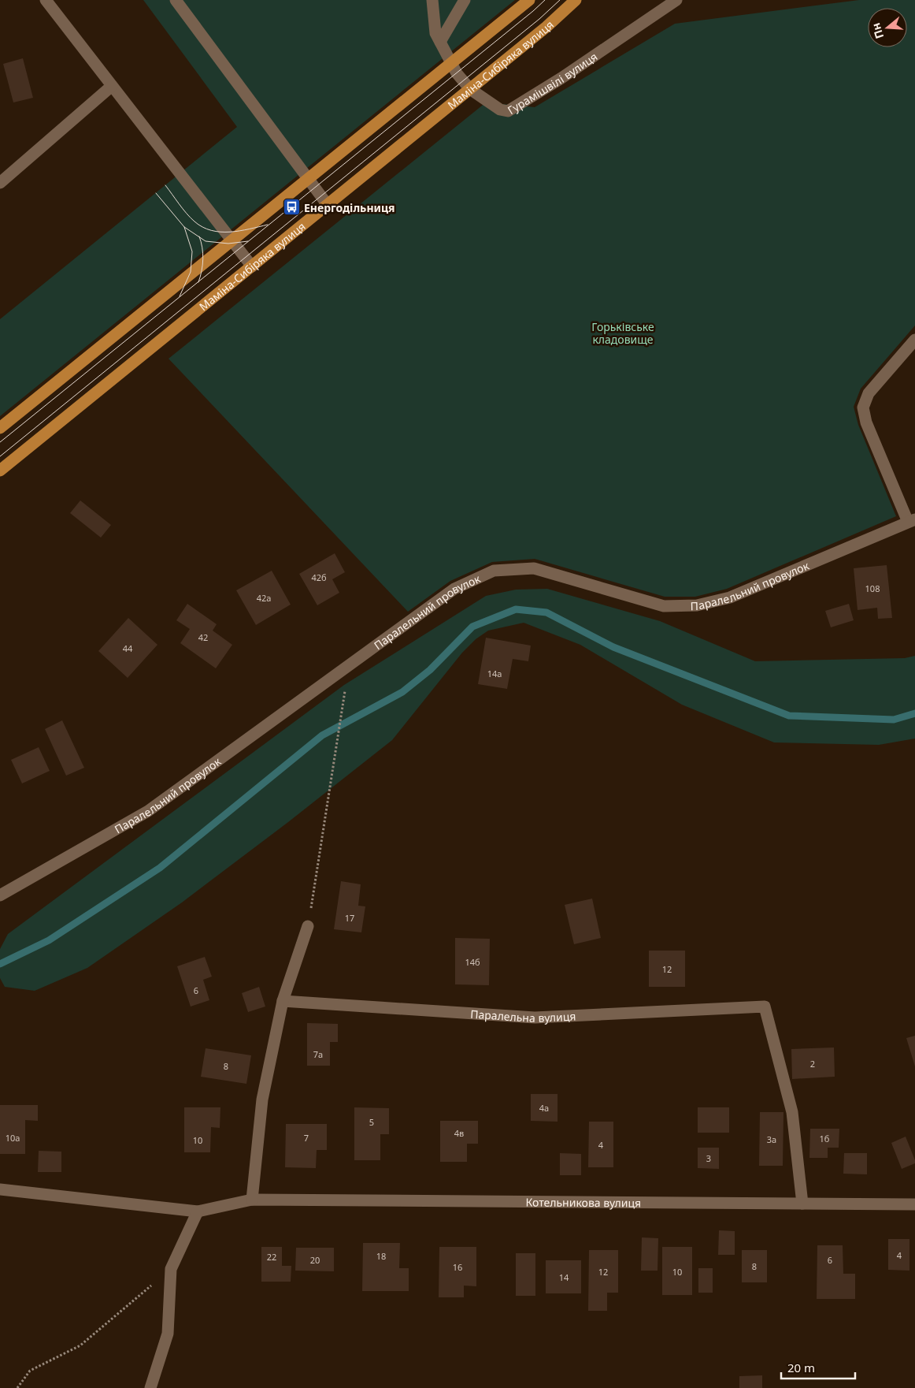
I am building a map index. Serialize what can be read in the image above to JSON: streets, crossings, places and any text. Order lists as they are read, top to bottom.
{
  "streets": {
    "main road": ["Маміна-Сибіряка вулиця"],
    "street": [
      "Гурамішвілі вулиця",
      "Паралельний провулок",
      "Паралельна вулиця",
      "Котельникова вулиця"
    ]
  },
  "crossings": [
    ["Маміна-Сибіряка вулиця", "Гурамішвілі вулиця"],
    ["Паралельна вулиця", "Котельникова вулиця"]
  ],
  "parks": ["Горьківське кладовище"],
  "places": {
    "bus stop": ["Енергодільниця"]
  },
  "house_numbers": [
    "42б",
    "108",
    "42а",
    "42",
    "44",
    "14а",
    "17",
    "14б",
    "12",
    "6",
    "7а",
    "2",
    "8",
    "4а",
    "5",
    "4в",
    "10а",
    "7",
    "1б",
    "3а",
    "10",
    "4",
    "3",
    "4",
    "18",
    "22",
    "20",
    "6",
    "8",
    "16",
    "12",
    "10",
    "14"
  ],
  "scale_bar": "20 m",
  "north": "left"
}
